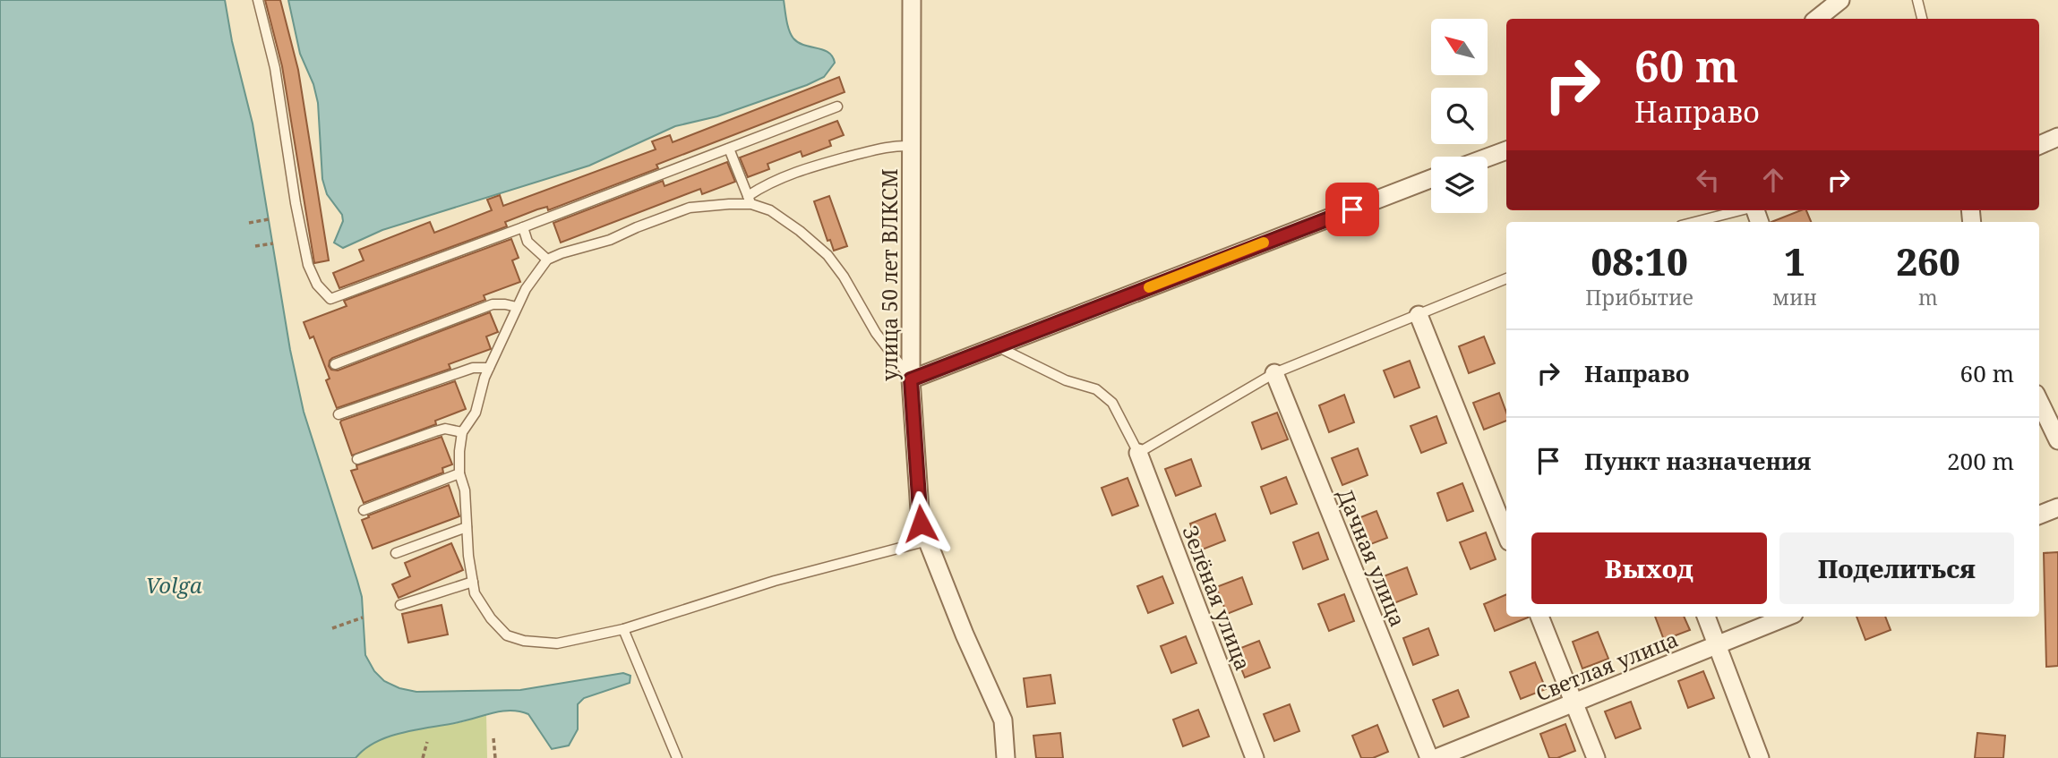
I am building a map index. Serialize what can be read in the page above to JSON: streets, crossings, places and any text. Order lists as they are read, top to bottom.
{
  "streets": {
    "street": [
      "улица 50 лет ВЛКСМ",
      "Дачная улица",
      "Зелёная улица",
      "Светлая улица"
    ]
  },
  "water": ["Volga"],
  "north": "top left",
  "page": {
    "turn": ["60 m", "Направо"],
    "eta": [
      "08:10",
      "Прибытие",
      "1",
      "мин",
      "260",
      "m"
    ],
    "list": [
      {
        "name": "Направо",
        "value": "60 m"
      },
      {
        "name": "Пункт назначения",
        "value": "200 m"
      }
    ],
    "buttons": ["Выход", "Поделиться"]
  }
}
